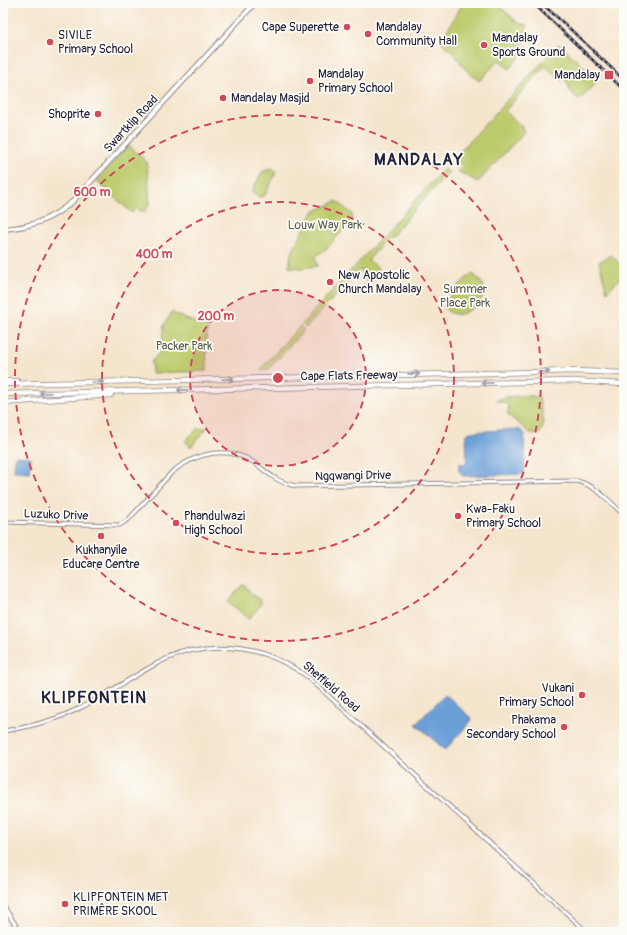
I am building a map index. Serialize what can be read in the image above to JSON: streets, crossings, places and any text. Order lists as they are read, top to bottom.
{
  "streets": {
    "highway": ["Cape Flats Freeway"],
    "main road": ["Swartklip Road"],
    "street": ["Ngqwangi Drive", "Luzuko Drive", "Sheffield Road"]
  },
  "crossings": [
    ["Ngqwangi Drive", "Luzuko Drive"]
  ],
  "districts": ["MANDALAY", "KLIPFONTEIN"],
  "parks": ["Louw Way Park", "Summer Place Park", "Packer Park"],
  "places": {
    "other": [
      "Cape Superette",
      "Mandalay Community Hall",
      "SIVILE Primary School",
      "Mandalay Sports Ground",
      "Mandalay Primary School",
      "Mandalay Masjid",
      "Shoprite",
      "New Apostolic Church Mandalay",
      "Kwa-Faku Primary School",
      "Phandulwazi High School",
      "Kukhanyile Educare Centre",
      "Vukani Primary School",
      "Phakama Secondary School",
      "KLIPFONTEIN MET PRIMÊRE SKOOL"
    ],
    "transit": ["Mandalay"]
  },
  "rings": ["600 m", "400 m", "200 m"]
}
